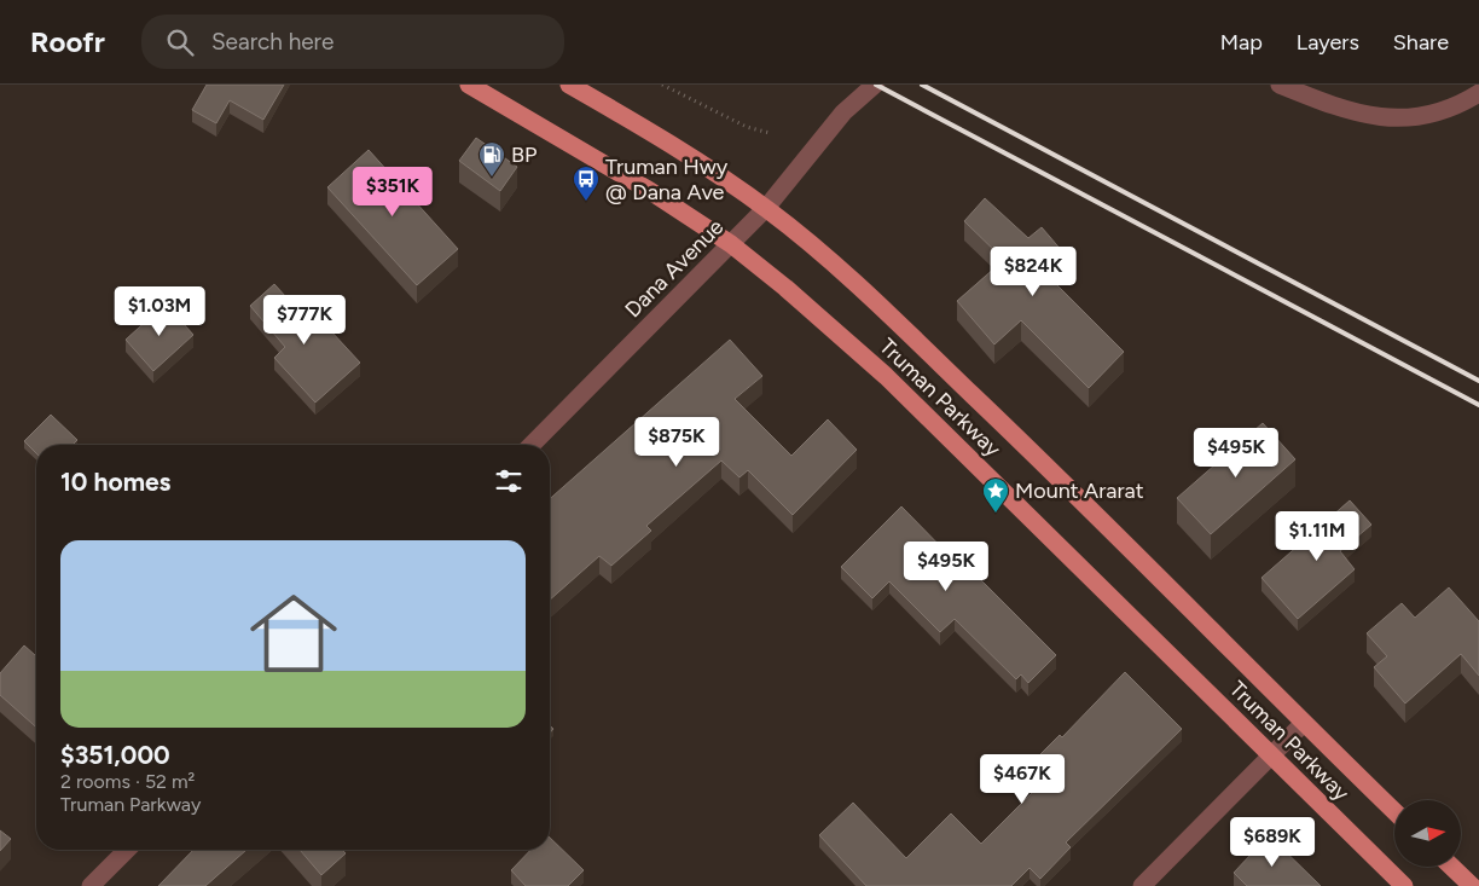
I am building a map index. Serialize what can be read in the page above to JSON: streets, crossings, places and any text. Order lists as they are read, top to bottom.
{
  "streets": {
    "main road": ["Truman Parkway"],
    "street": ["Dana Avenue"]
  },
  "crossings": [
    ["Dana Avenue", "Truman Parkway"]
  ],
  "places": {
    "fuel station": ["BP"],
    "bus stop": ["Truman Hwy @ Dana Ave"],
    "place": ["Mount Ararat"]
  },
  "north": "right",
  "page": {
    "header": "Roofr",
    "search": "Search here",
    "nav": ["Map", "Layers", "Share"],
    "price": [
      "$351K",
      "$824K",
      "$1.03M",
      "$777K",
      "$875K",
      "$495K",
      "$1.11M",
      "$495K",
      "$467K",
      "$689K"
    ],
    "heading": "10 homes",
    "list": [
      {
        "name": "$351,000",
        "note": "2 rooms · 52 m² · Truman Parkway"
      }
    ]
  }
}
